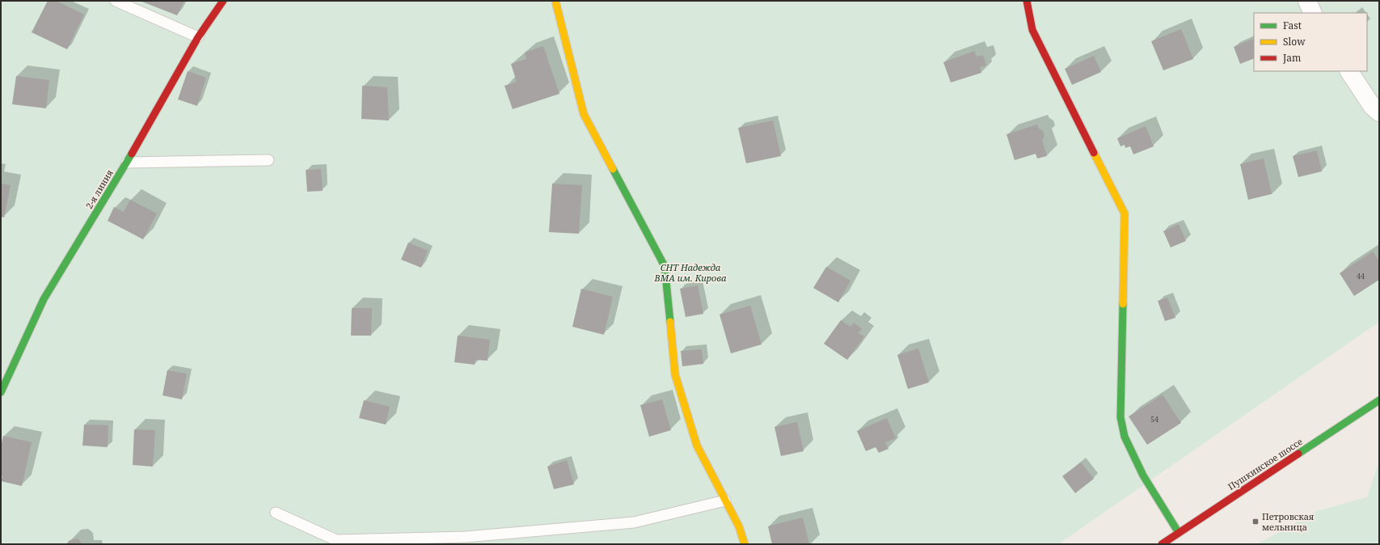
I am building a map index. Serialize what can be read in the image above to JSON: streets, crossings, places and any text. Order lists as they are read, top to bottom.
{
  "streets": {
    "street": ["2-я линия", "Пушкинское шоссе"]
  },
  "parks": ["СНТ Надежда ВМА им. Кирова"],
  "places": {
    "transit": ["Петровская мельница"]
  },
  "house_numbers": ["44", "54"],
  "legend": ["Fast", "Slow", "Jam"]
}
